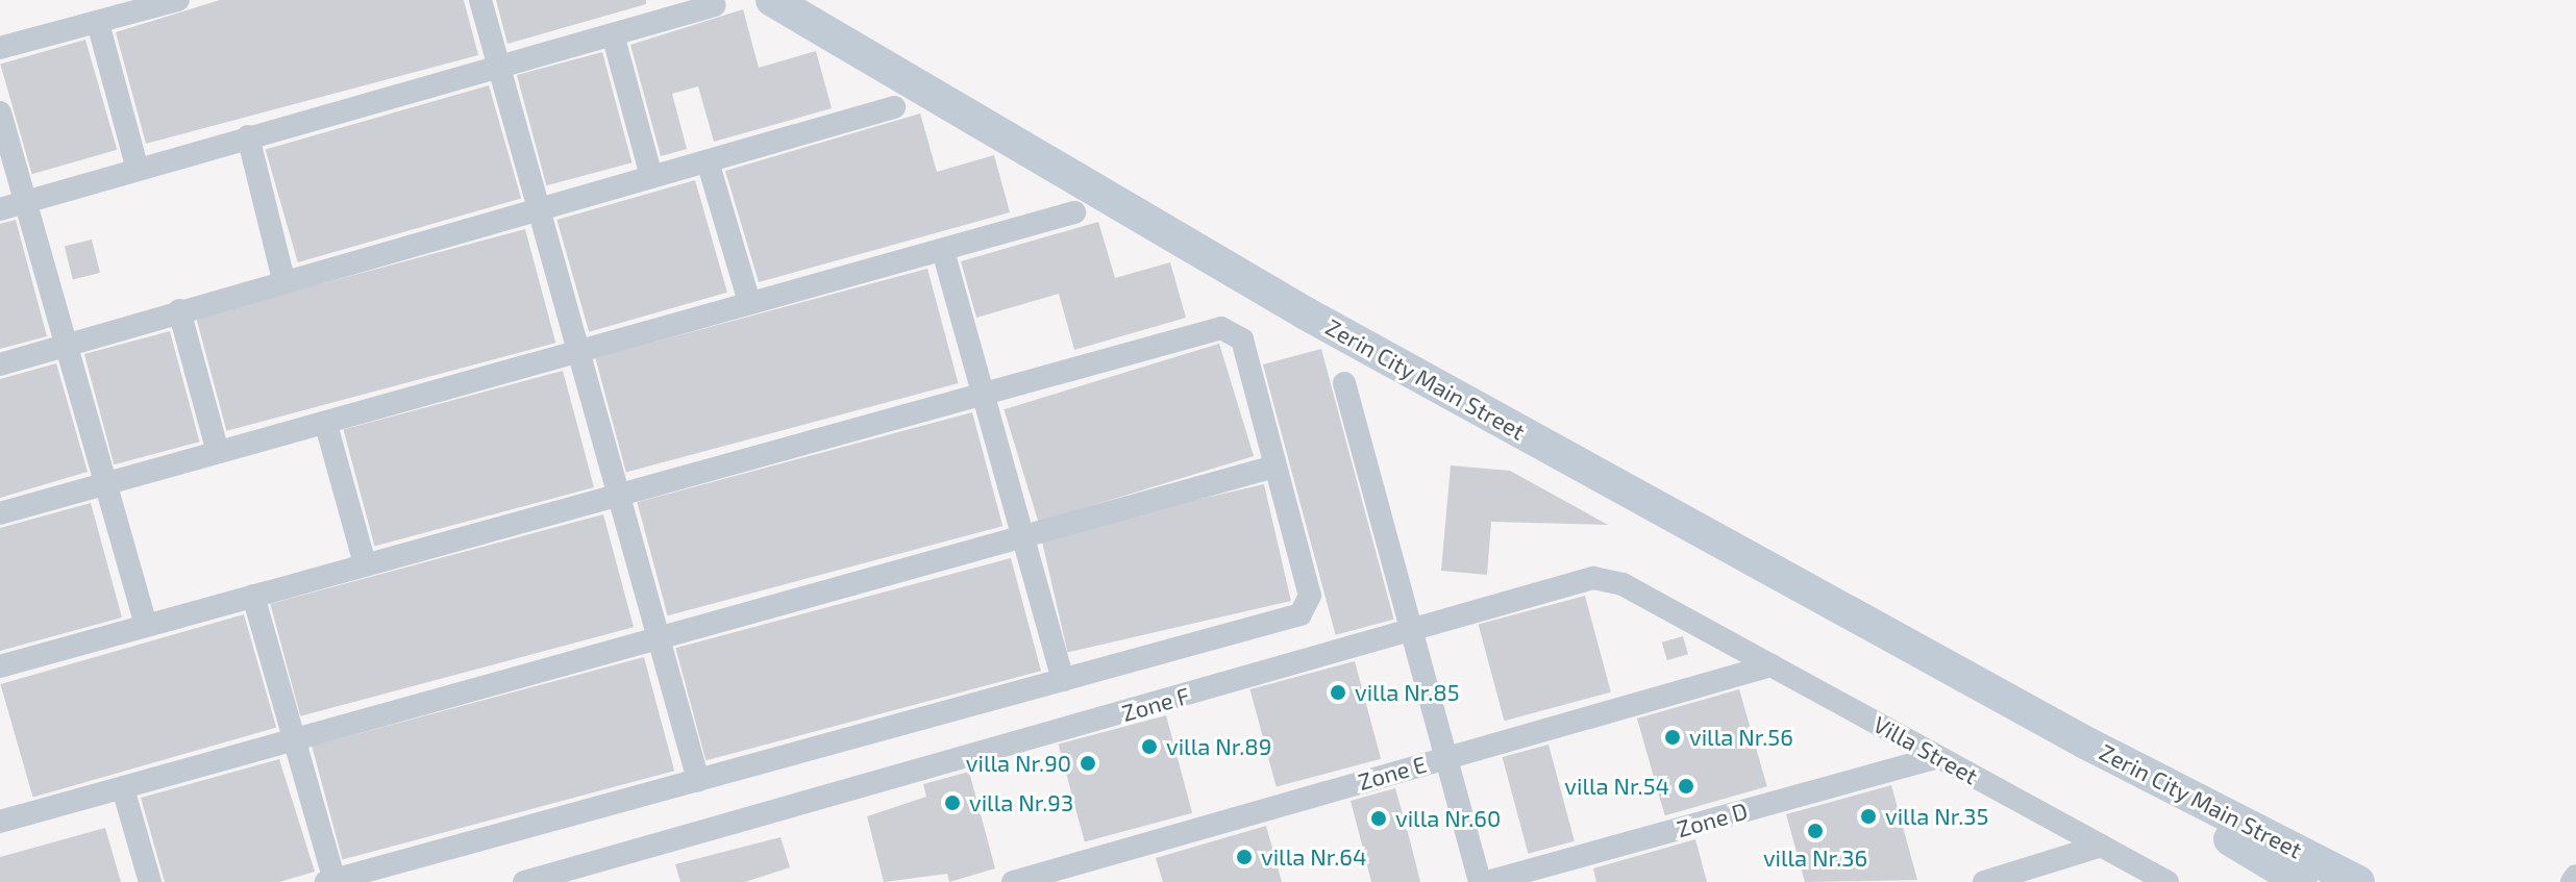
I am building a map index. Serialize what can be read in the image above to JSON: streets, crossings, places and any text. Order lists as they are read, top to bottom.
{
  "streets": {
    "street": [
      "Zerin City Main Street",
      "Zone F",
      "Villa Street",
      "Zone E",
      "Zone D"
    ]
  },
  "crossings": [
    ["Zone F", "Villa Street"],
    ["Zone F", "Zone E"],
    ["Villa Street", "Zone E"],
    ["Villa Street", "Zone D"]
  ],
  "places": [
    "villa Nr.85",
    "villa Nr.56",
    "villa Nr.89",
    "villa Nr.90",
    "villa Nr.54",
    "villa Nr.93",
    "villa Nr.35",
    "villa Nr.60",
    "villa Nr.36",
    "villa Nr.64"
  ]
}
